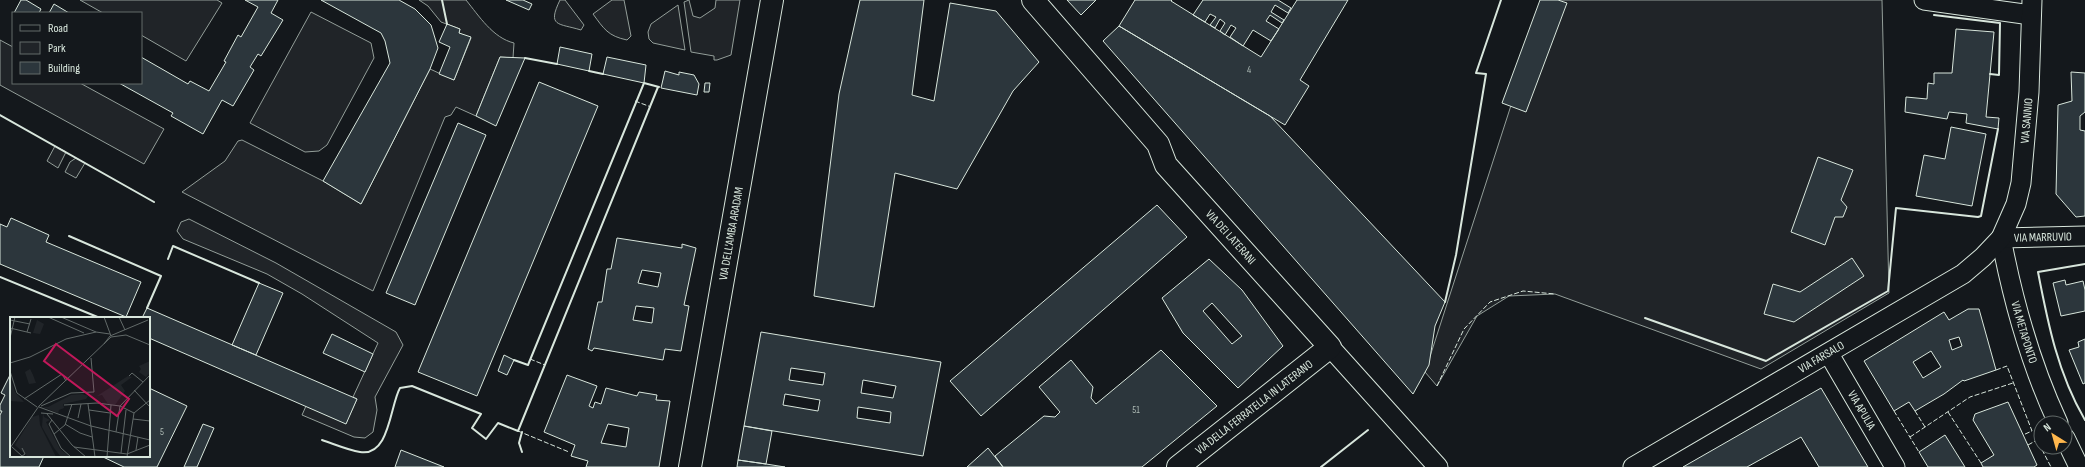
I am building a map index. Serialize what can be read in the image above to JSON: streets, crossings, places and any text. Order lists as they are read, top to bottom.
{
  "streets": {
    "main road": ["VIA DELL'AMBA ARADAM", "VIA DEI LATERANI", "VIA DELLA FERRATELLA IN LATERANO"],
    "street": [
      "VIA SANNIO",
      "VIA MARRUVIO",
      "VIA METAPONTO",
      "VIA FARSALO",
      "VIA APULIA"
    ]
  },
  "crossings": [
    ["VIA SANNIO", "VIA MARRUVIO"],
    ["VIA SANNIO", "VIA METAPONTO"],
    ["VIA SANNIO", "VIA FARSALO"],
    ["VIA DEI LATERANI", "VIA DELLA FERRATELLA IN LATERANO"],
    ["VIA MARRUVIO", "VIA METAPONTO"],
    ["VIA MARRUVIO", "VIA FARSALO"],
    ["VIA METAPONTO", "VIA FARSALO"],
    ["VIA FARSALO", "VIA APULIA"]
  ],
  "house_numbers": ["4", "51", "5"],
  "legend": ["Road", "Park", "Building"],
  "north": "top left"
}
